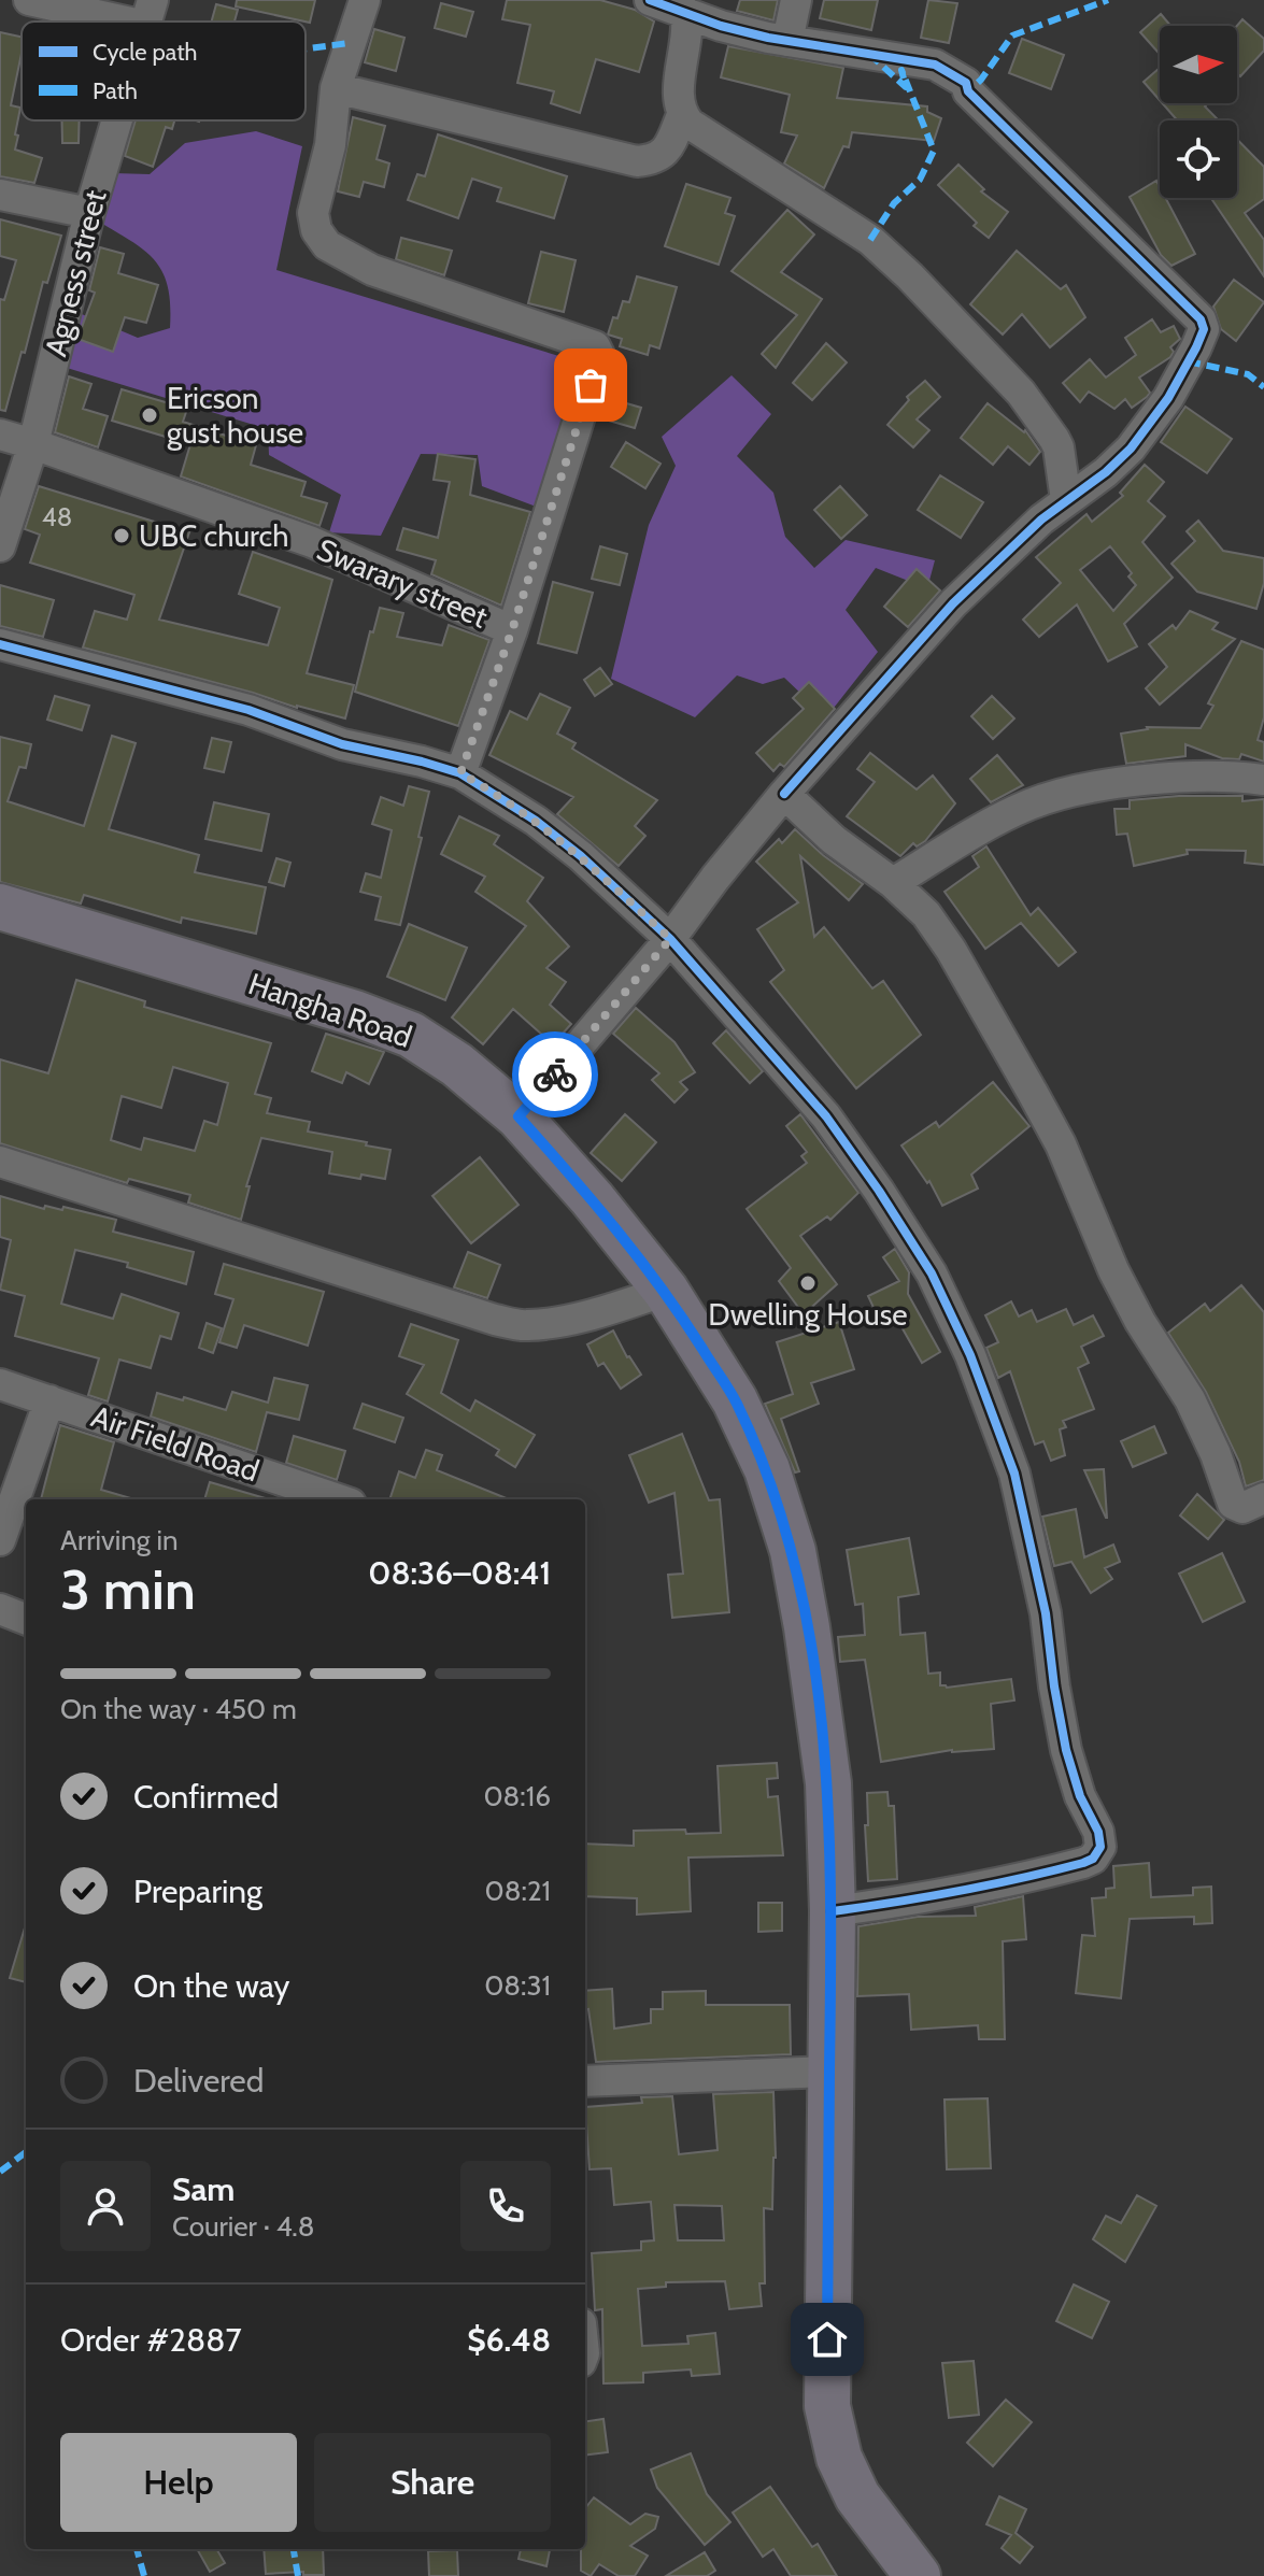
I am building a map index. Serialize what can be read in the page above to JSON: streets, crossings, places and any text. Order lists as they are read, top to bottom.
{
  "streets": {
    "highway": ["Hangha Road"],
    "street": ["Agness street", "Swarary street", "Air Field Road"]
  },
  "crossings": [
    ["Agness street", "Swarary street"]
  ],
  "places": ["Ericson gust house", "UBC church", "Dwelling House"],
  "house_numbers": ["48"],
  "legend": ["Cycle path", "Path"],
  "north": "right",
  "page": {
    "heading": ["3 min", "Arriving in", "08:36–08:41"],
    "panel": [
      "Sam",
      "Courier · 4.8",
      "Order #2887",
      "$6.48"
    ],
    "bar": "On the way · 450 m",
    "list": [
      ["Confirmed", "08:16"],
      ["Preparing", "08:21"],
      ["On the way", "08:31"],
      "Delivered"
    ],
    "buttons": ["Help", "Share"]
  }
}
